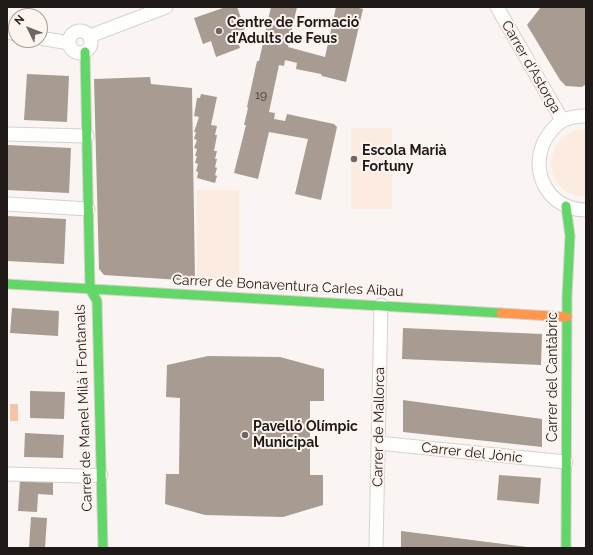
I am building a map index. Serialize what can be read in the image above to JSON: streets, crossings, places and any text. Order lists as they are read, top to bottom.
{
  "streets": {
    "street": [
      "Carrer d'Astorga",
      "Carrer de Bonaventura Carles Aibau",
      "Carrer del Cantàbric",
      "Carrer de Manel Milà i Fontanals",
      "Carrer de Mallorca",
      "Carrer del Jònic"
    ]
  },
  "crossings": [
    ["Carrer de Bonaventura Carles Aibau", "Carrer del Cantàbric"],
    ["Carrer de Bonaventura Carles Aibau", "Carrer de Manel Milà i Fontanals"],
    ["Carrer de Bonaventura Carles Aibau", "Carrer de Mallorca"],
    ["Carrer del Cantàbric", "Carrer del Jònic"],
    ["Carrer de Mallorca", "Carrer del Jònic"]
  ],
  "places": ["Centre de Formació d’Adults de Feus", "Escola Marià Fortuny", "Pavelló Olímpic Municipal"],
  "house_numbers": ["19"],
  "north": "top left"
}
